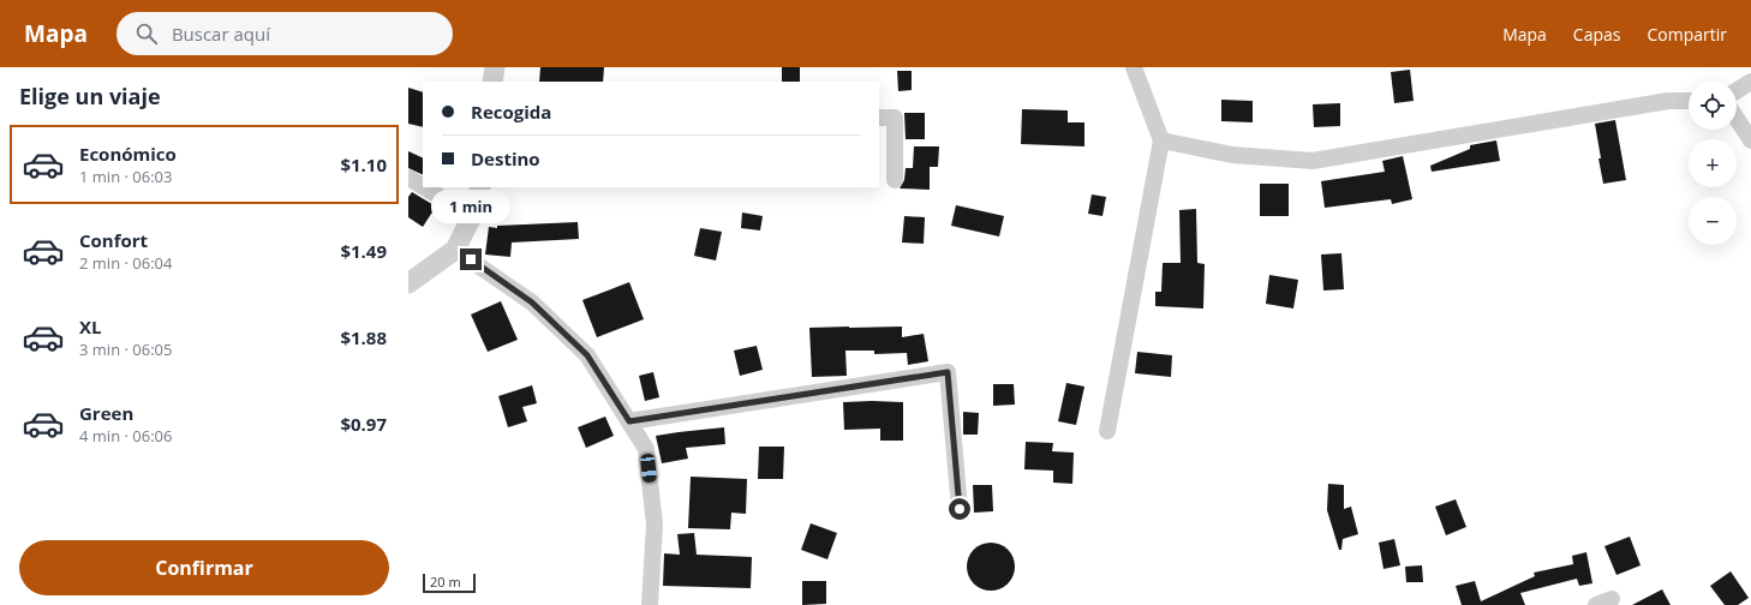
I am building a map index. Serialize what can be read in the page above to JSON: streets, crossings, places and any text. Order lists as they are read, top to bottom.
{
  "scale_bar": "20 m",
  "page": {
    "header": "Mapa",
    "search": "Buscar aquí",
    "nav": ["Mapa", "Capas", "Compartir"],
    "heading": "Elige un viaje",
    "map_buttons": ["+", "−"],
    "banner": ["Recogida", "Destino"],
    "list": [
      {
        "name": "Económico",
        "note": "1 min · 06:03",
        "value": "$1.10"
      },
      {
        "name": "Confort",
        "note": "2 min · 06:04",
        "value": "$1.49"
      },
      {
        "name": "XL",
        "note": "3 min · 06:05",
        "value": "$1.88"
      },
      {
        "name": "Green",
        "note": "4 min · 06:06",
        "value": "$0.97"
      }
    ],
    "bubble": "1 min",
    "buttons": "Confirmar",
    "scale": "20 m"
  }
}
